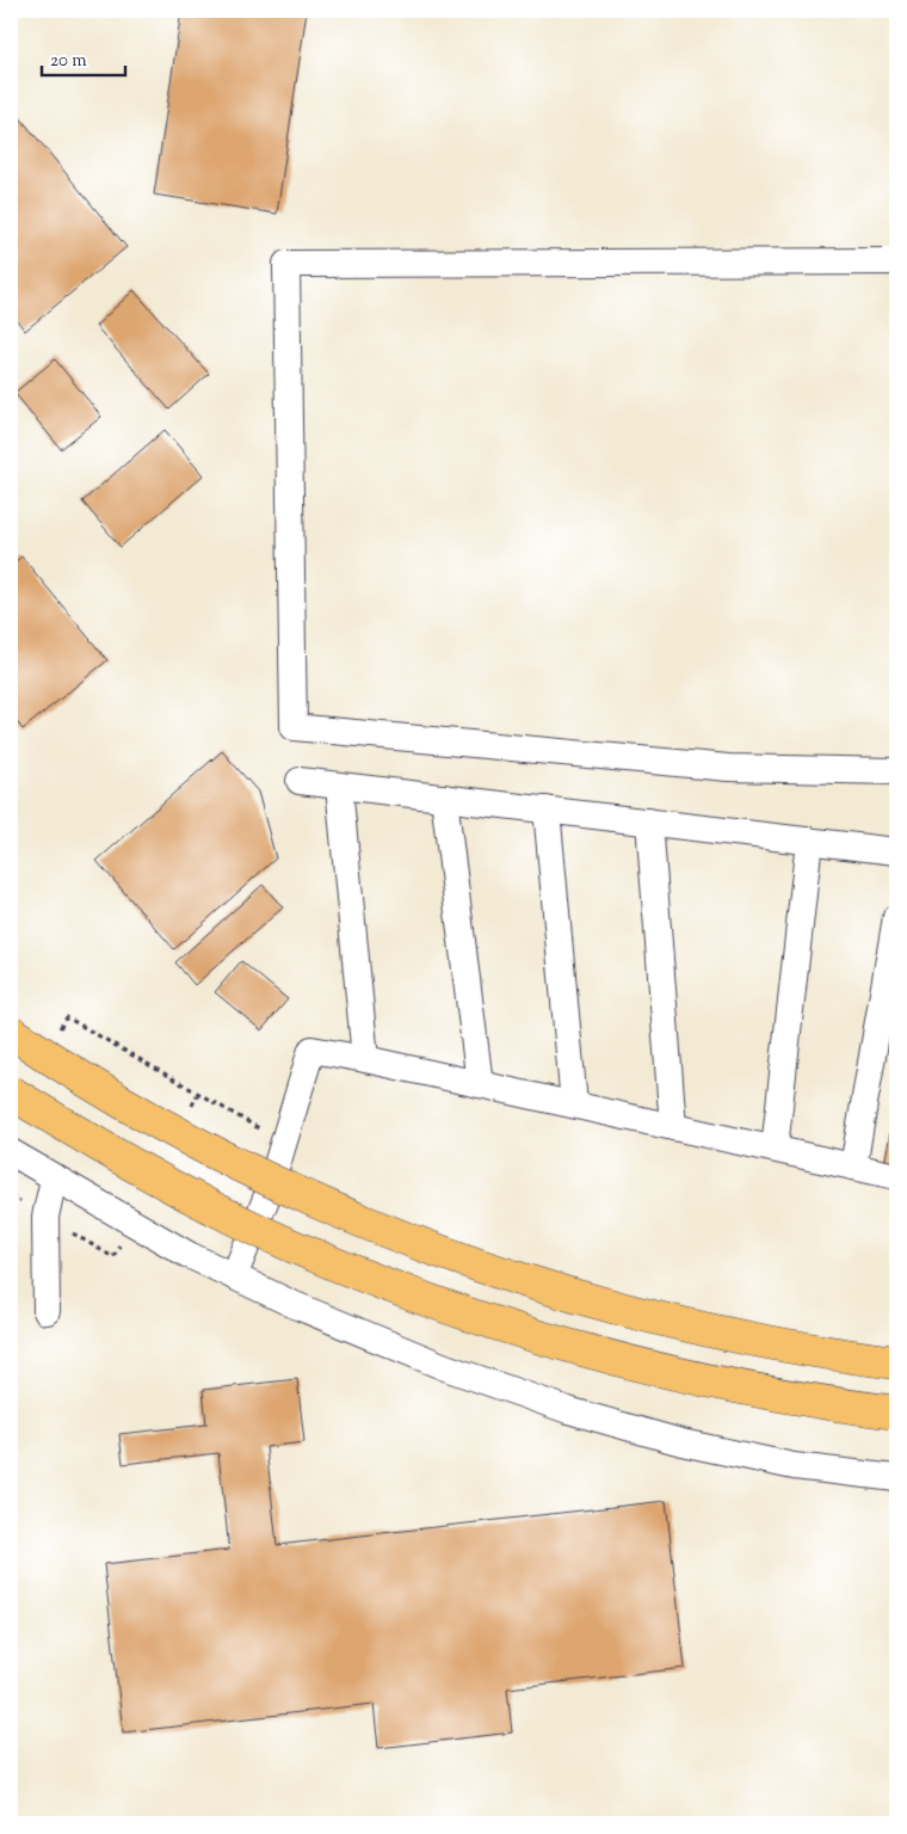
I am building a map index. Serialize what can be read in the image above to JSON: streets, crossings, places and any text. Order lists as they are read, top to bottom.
{
  "scale_bar": "20 m"
}
